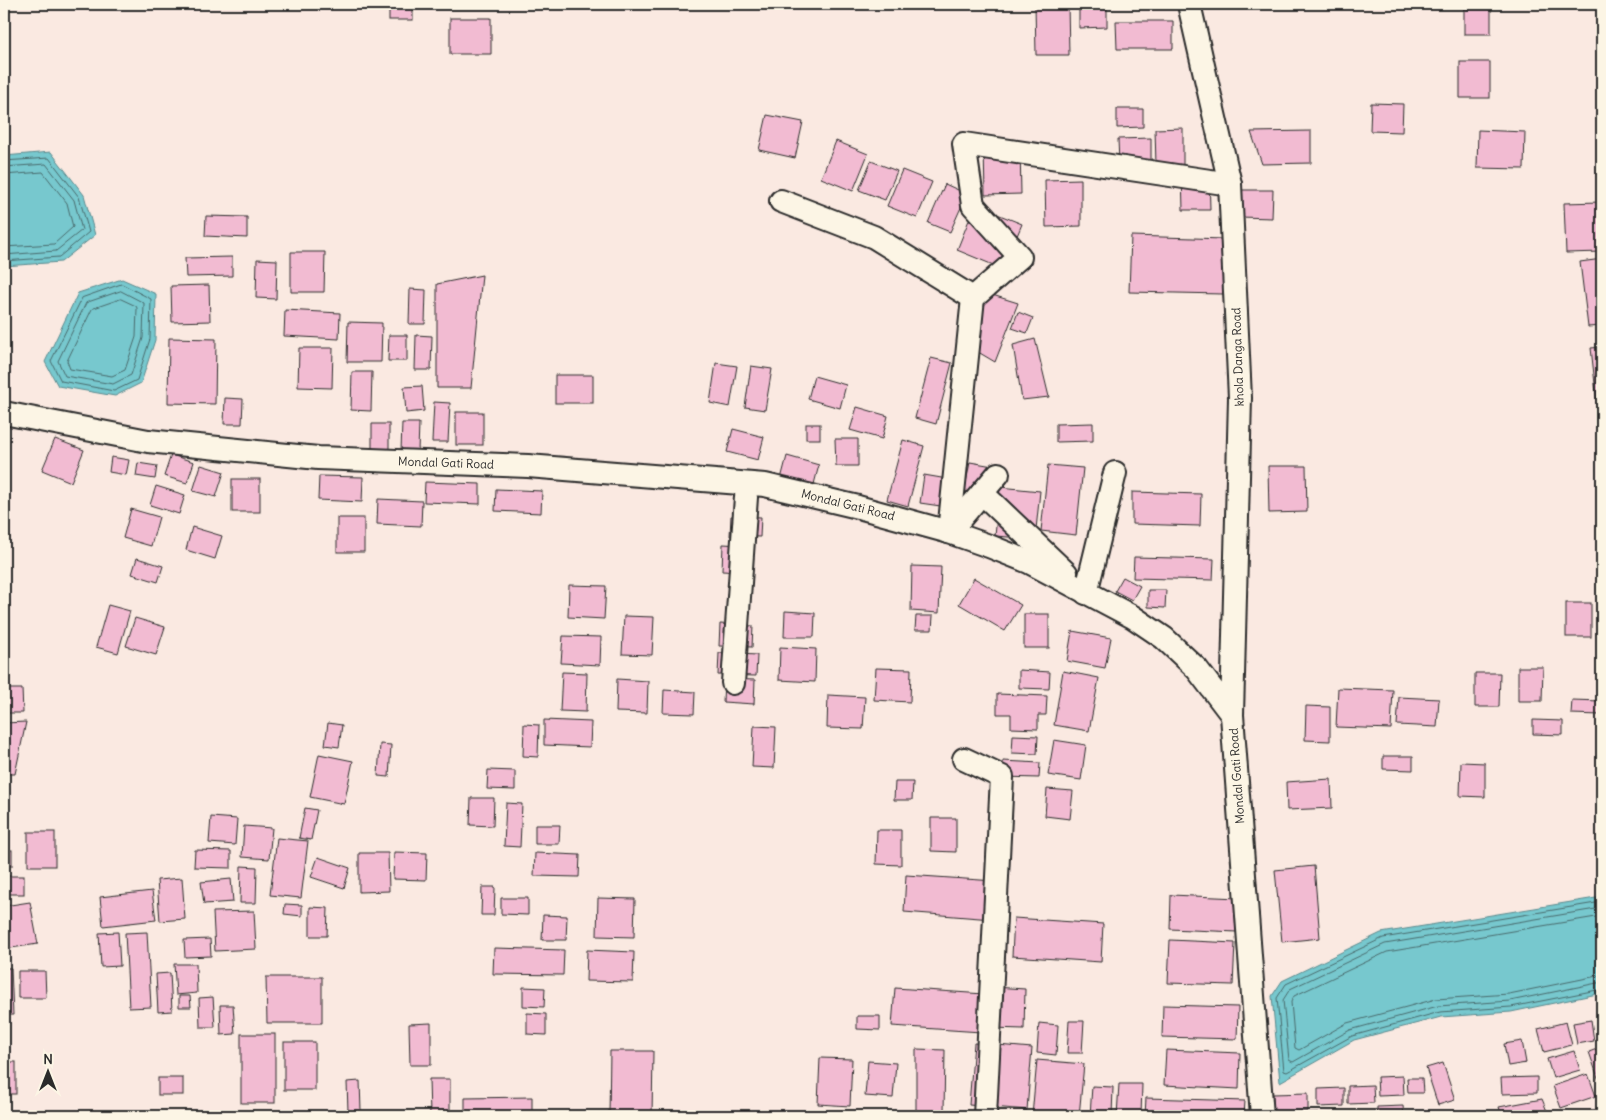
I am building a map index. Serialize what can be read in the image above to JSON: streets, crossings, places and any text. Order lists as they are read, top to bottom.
{
  "streets": {
    "street": ["khola Danga Road", "Mondal Gati Road"]
  },
  "crossings": [
    ["khola Danga Road", "Mondal Gati Road"]
  ],
  "north": "top"
}
